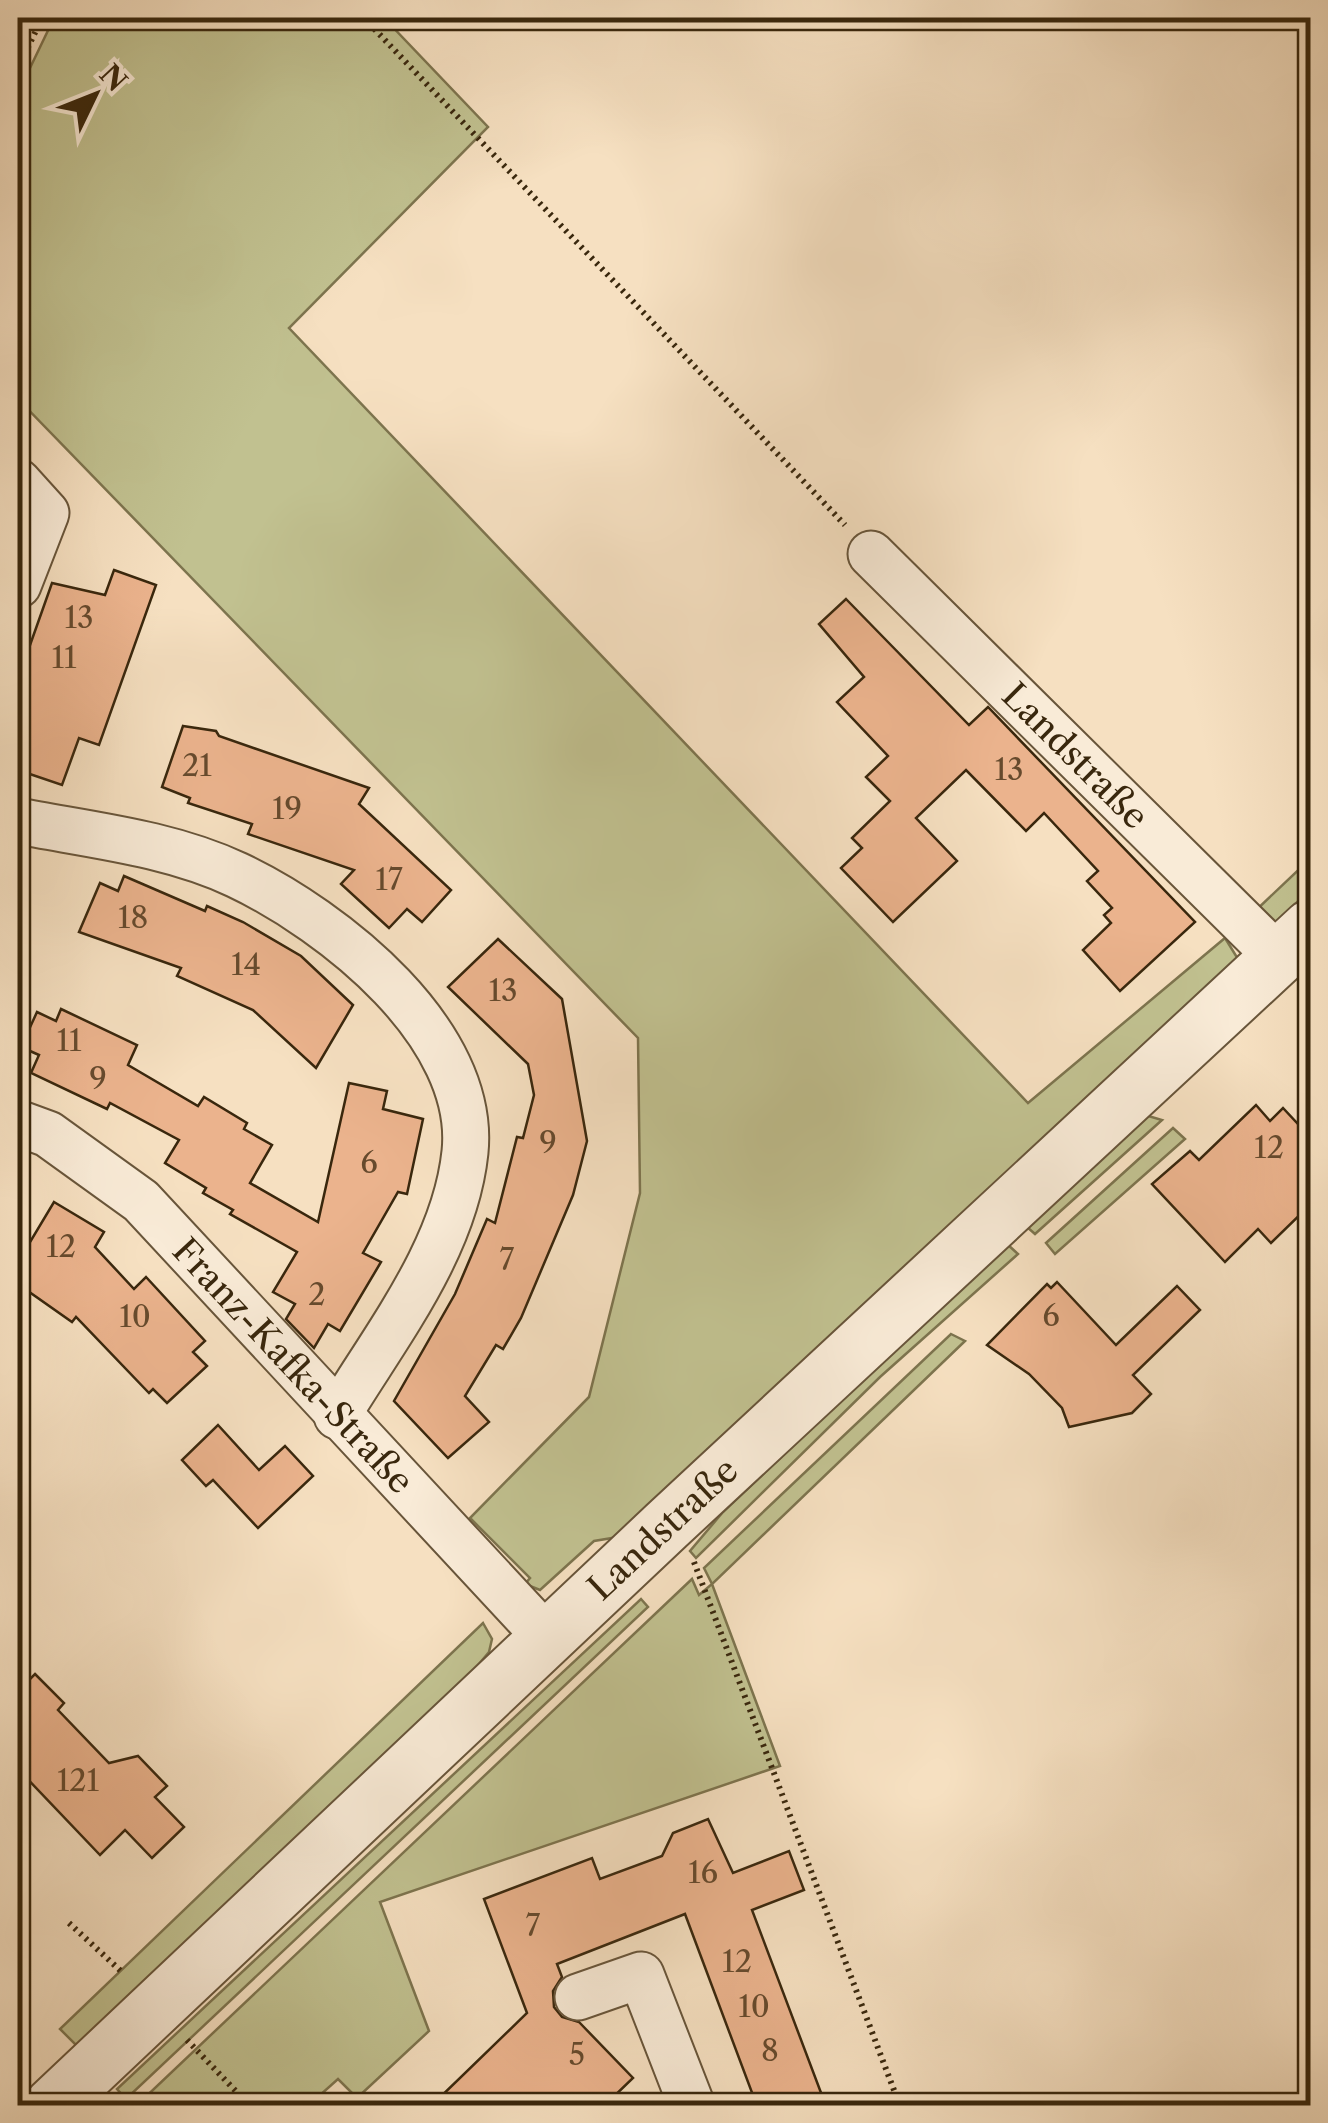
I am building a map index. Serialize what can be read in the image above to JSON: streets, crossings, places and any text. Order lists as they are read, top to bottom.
{
  "streets": {
    "street": ["Landstraße", "Franz-Kafka-Straße"]
  },
  "crossings": [
    ["Landstraße", "Franz-Kafka-Straße"]
  ],
  "house_numbers": [
    "13",
    "11",
    "21",
    "13",
    "19",
    "17",
    "18",
    "14",
    "13",
    "11",
    "9",
    "9",
    "12",
    "6",
    "12",
    "7",
    "2",
    "6",
    "10",
    "121",
    "16",
    "7",
    "12",
    "10",
    "8",
    "5"
  ],
  "north": "top right"
}
